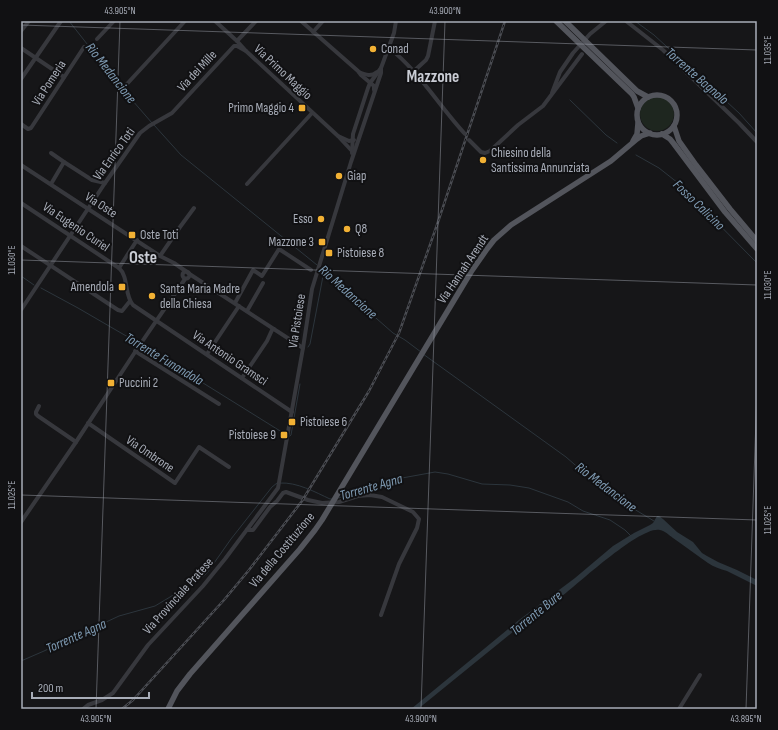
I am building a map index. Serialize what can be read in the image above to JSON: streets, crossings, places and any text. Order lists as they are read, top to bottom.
{
  "streets": {
    "main road": ["Via Hannah Arendt", "Via della Costituzione"],
    "street": [
      "Via dei Mille",
      "Via Primo Maggio",
      "Via Pomeria",
      "Via Enrico Toti",
      "Via Oste",
      "Via Eugenio Curiel",
      "Via Pistoiese",
      "Via Antonio Gramsci",
      "Via Ombrone",
      "Via Provinciale Pratese"
    ]
  },
  "crossings": [
    ["Via dei Mille", "Via Primo Maggio"],
    ["Via dei Mille", "Via Enrico Toti"],
    ["Via Primo Maggio", "Via Pistoiese"],
    ["Via Enrico Toti", "Via Oste"],
    ["Via Enrico Toti", "Via Eugenio Curiel"],
    ["Via Oste", "Via Pistoiese"],
    ["Via Hannah Arendt", "Via della Costituzione"],
    ["Via Pistoiese", "Via Antonio Gramsci"],
    ["Via Pistoiese", "Via Provinciale Pratese"]
  ],
  "districts": ["Mazzone", "Oste"],
  "water": [
    "Rio Medancione",
    "Torrente Bagnolo",
    "Fosso Calicino",
    "Torrente Funandola",
    "Torrente Agna",
    "Torrente Bure"
  ],
  "places": {
    "other": [
      "Conad",
      "Chiesino della Santissima Annunziata",
      "Giap",
      "Esso",
      "Q8",
      "Santa Maria Madre della Chiesa"
    ],
    "transit": [
      "Primo Maggio 4",
      "Oste Toti",
      "Mazzone 3",
      "Pistoiese 8",
      "Amendola",
      "Puccini 2",
      "Pistoiese 6",
      "Pistoiese 9"
    ]
  },
  "scale_bar": "200 m",
  "coordinates": [
    "43.905°N",
    "43.900°N",
    "11.035°E",
    "11.030°E",
    "11.025°E",
    "43.895°N"
  ]
}
